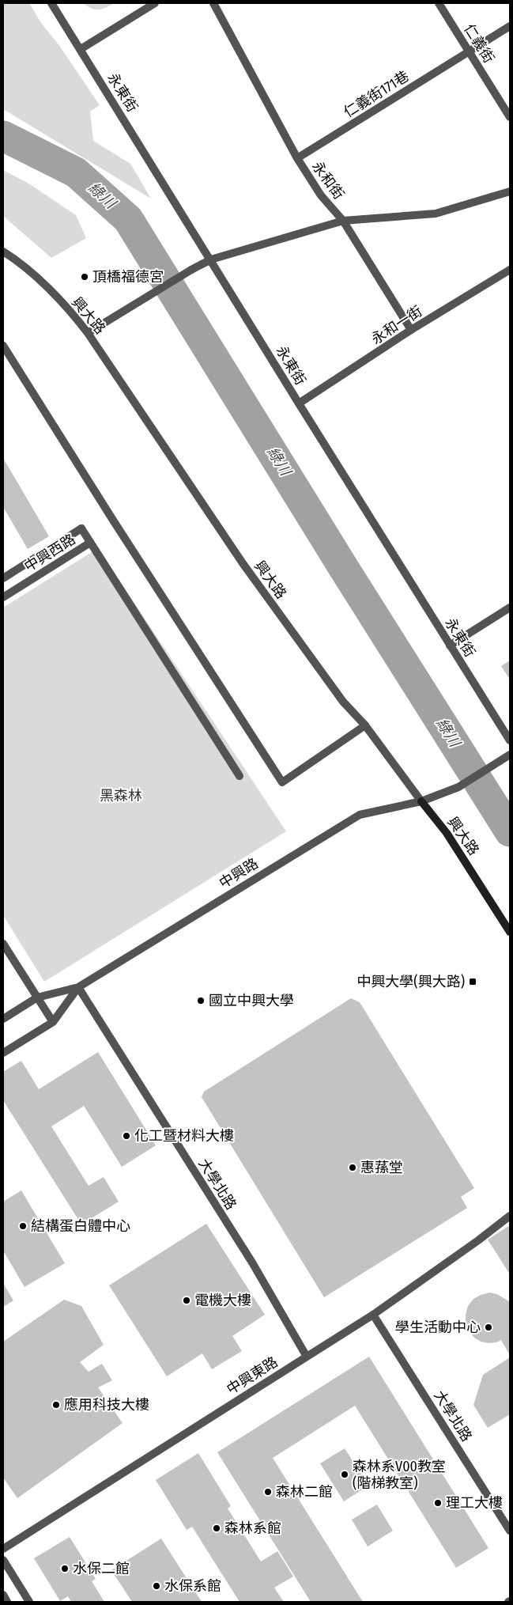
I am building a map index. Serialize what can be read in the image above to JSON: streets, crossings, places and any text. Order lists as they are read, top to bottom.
{
  "streets": {
    "street": [
      "仁義街",
      "永東街",
      "仁義街171巷",
      "永和街",
      "興大路",
      "永和一街",
      "中興西路",
      "中興路",
      "大學北路",
      "中興東路"
    ]
  },
  "crossings": [
    ["仁義街", "仁義街171巷"],
    ["永東街", "永和一街"],
    ["仁義街171巷", "永和街"],
    ["興大路", "中興路"],
    ["中興路", "大學北路"],
    ["大學北路", "中興東路"]
  ],
  "water": ["綠川"],
  "parks": ["黑森林"],
  "places": {
    "other": [
      "頂橋福德宮",
      "國立中興大學",
      "化工暨材料大樓",
      "惠蓀堂",
      "結構蛋白體中心",
      "電機大樓",
      "學生活動中心",
      "應用科技大樓",
      "森林系V00教室 (階梯教室)",
      "森林二館",
      "理工大樓",
      "森林系館",
      "水保二館",
      "水保系館"
    ],
    "transit": ["中興大學(興大路)"]
  }
}
